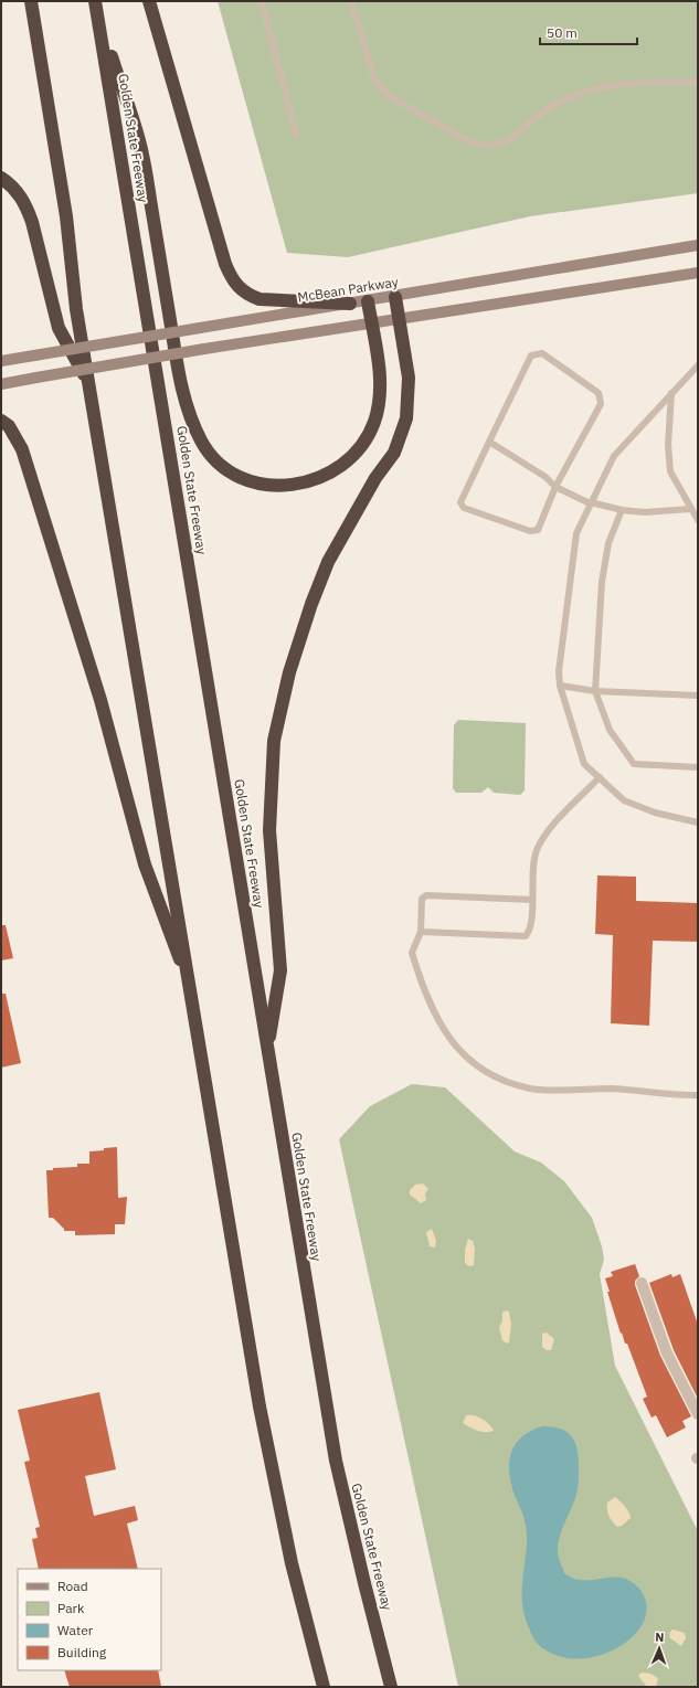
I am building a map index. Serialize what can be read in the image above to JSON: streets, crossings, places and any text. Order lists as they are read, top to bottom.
{
  "streets": {
    "highway": ["Golden State Freeway"],
    "main road": ["McBean Parkway"]
  },
  "legend": [
    "Road",
    "Park",
    "Water",
    "Building"
  ],
  "scale_bar": "50 m",
  "north": "top"
}
